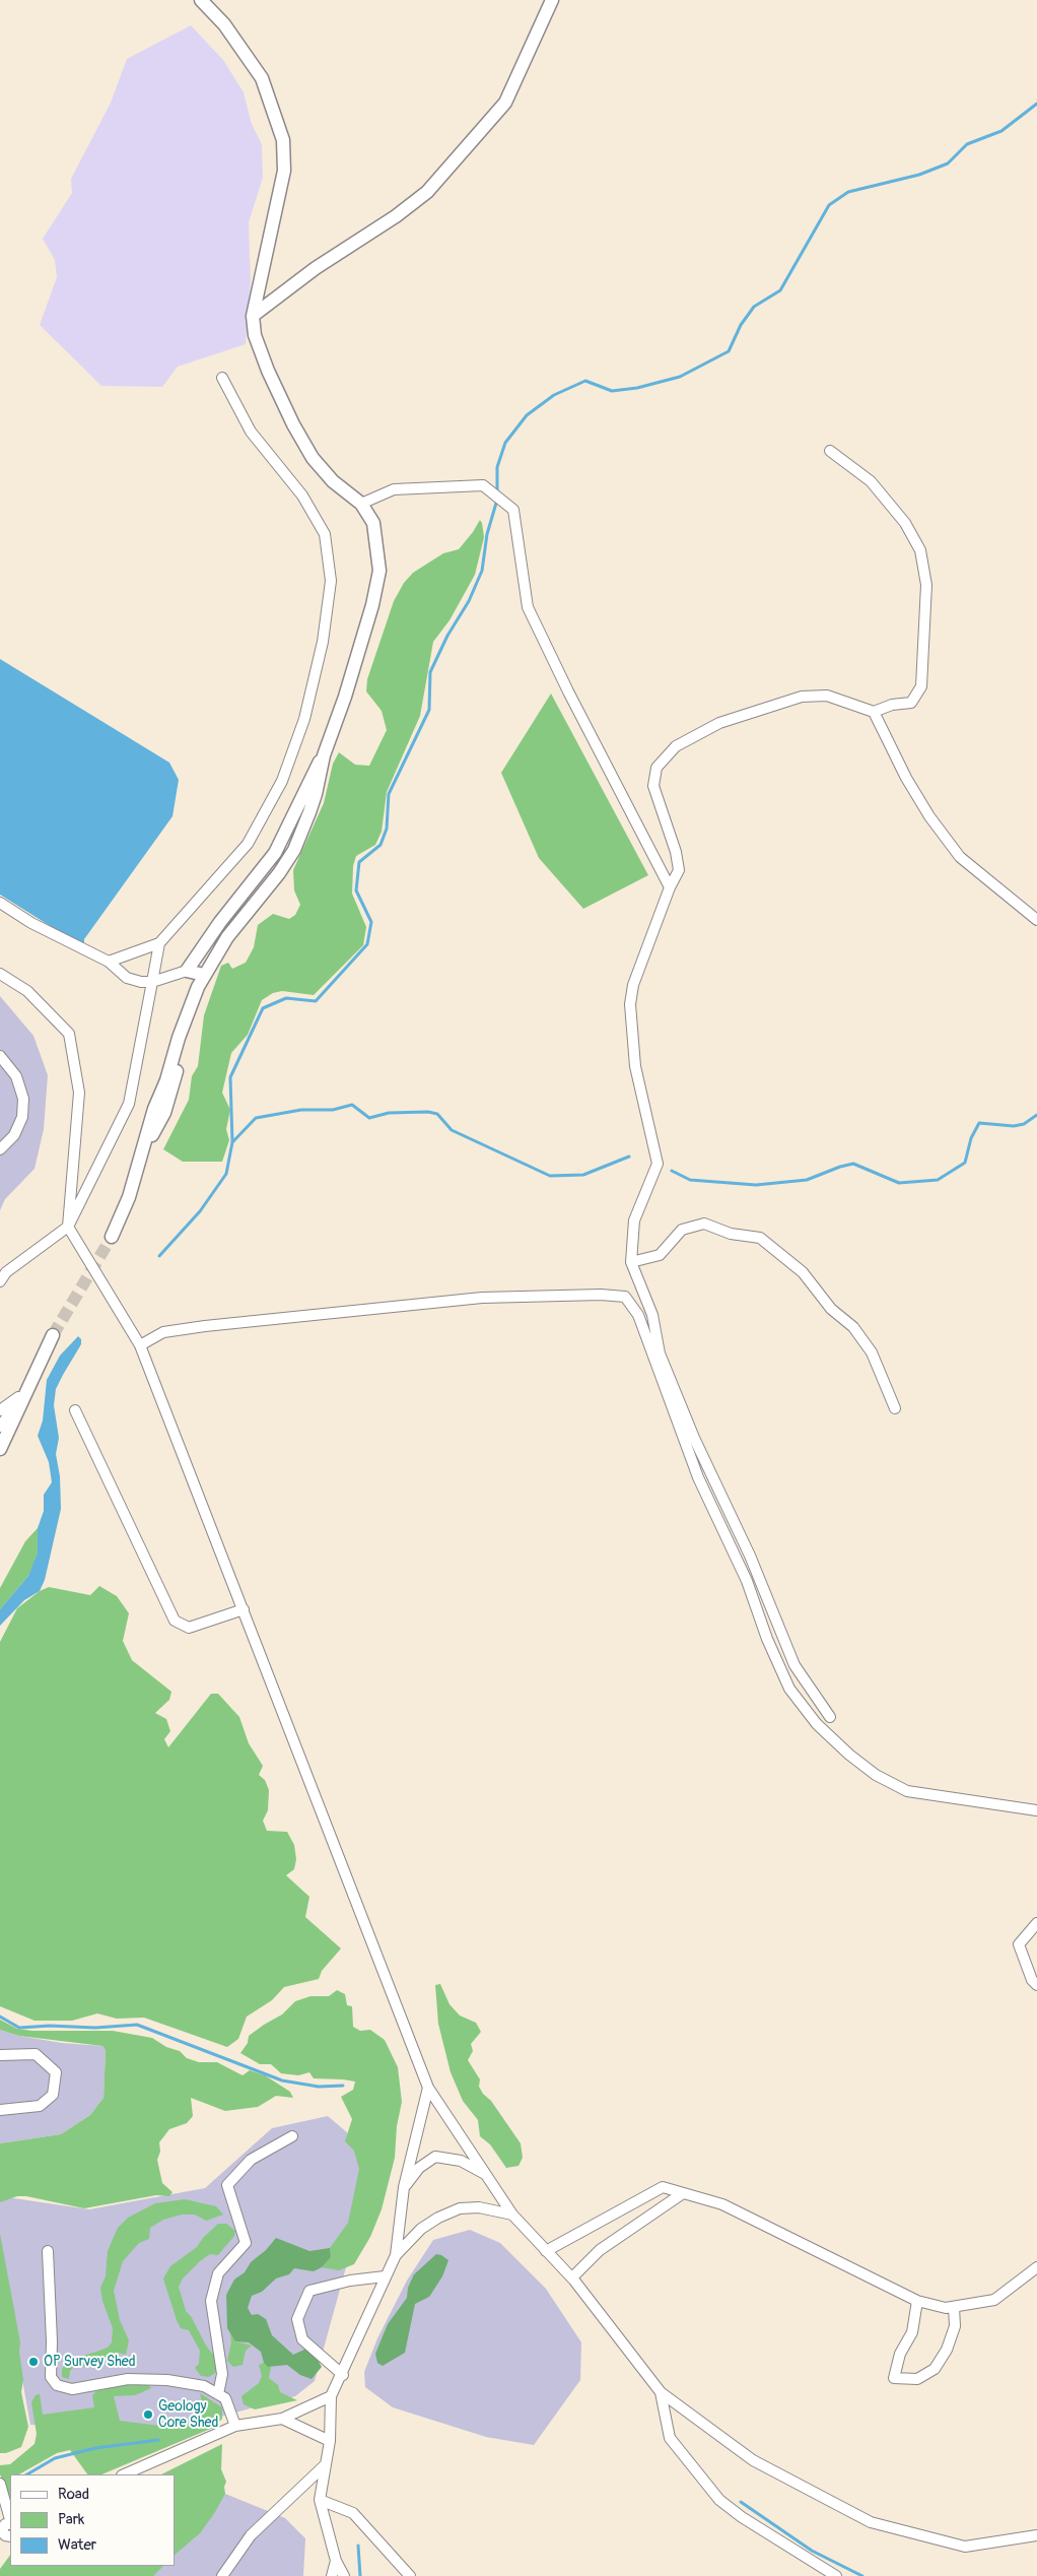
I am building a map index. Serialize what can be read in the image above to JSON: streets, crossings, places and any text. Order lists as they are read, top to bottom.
{
  "places": ["OP Survey Shed", "Geology Core Shed"],
  "legend": ["Road", "Park", "Water"]
}
